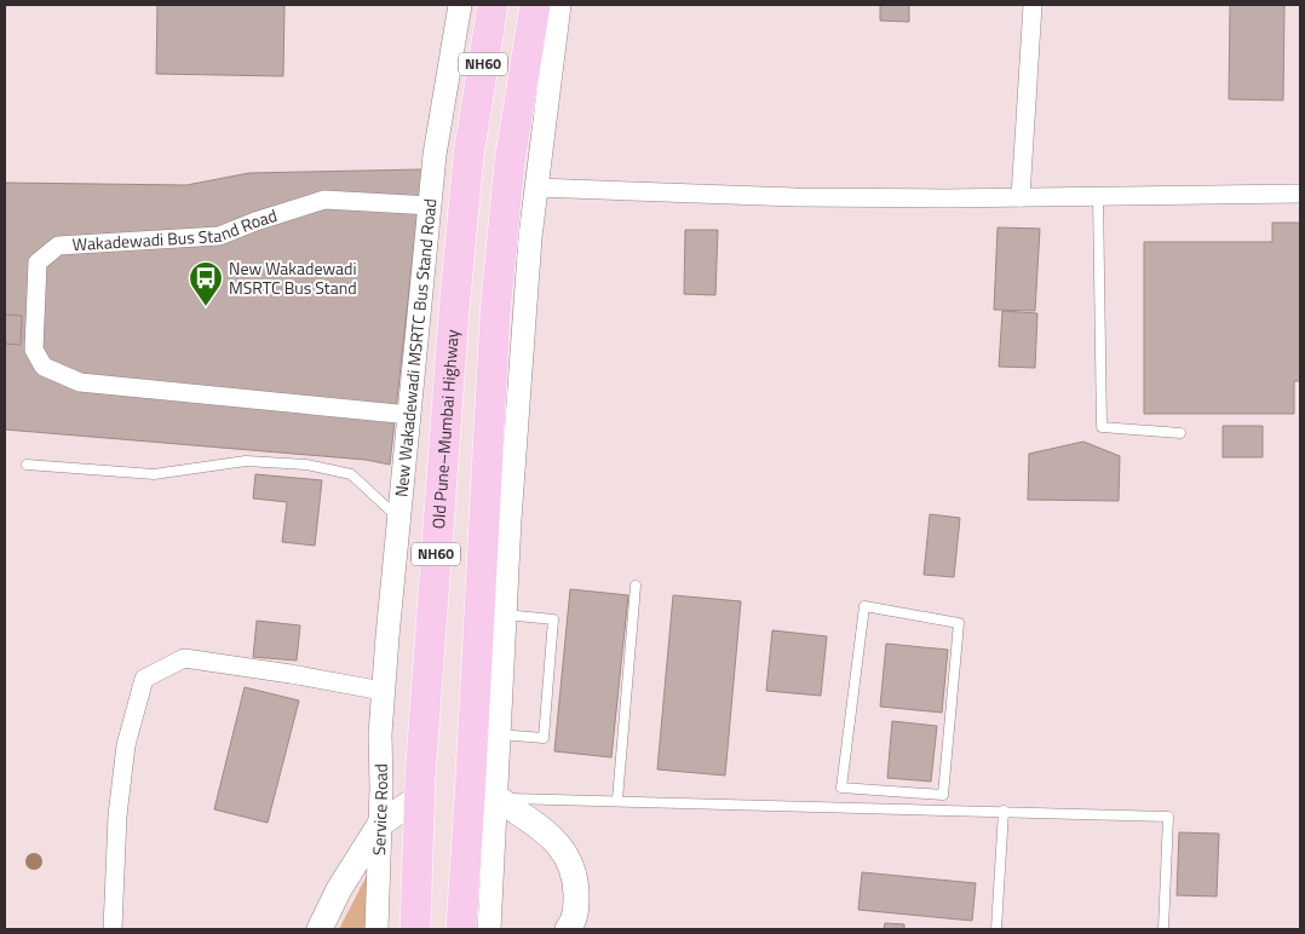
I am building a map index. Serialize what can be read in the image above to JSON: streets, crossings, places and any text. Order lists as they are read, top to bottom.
{
  "streets": {
    "highway": ["NH60", "Old Pune–Mumbai Highway"],
    "street": ["Wakadewadi Bus Stand Road", "New Wakadewadi MSRTC Bus Stand Road", "Service Road"]
  },
  "crossings": [
    ["Wakadewadi Bus Stand Road", "New Wakadewadi MSRTC Bus Stand Road"],
    ["New Wakadewadi MSRTC Bus Stand Road", "Service Road"]
  ],
  "places": {
    "bus stop": ["New Wakadewadi MSRTC Bus Stand"]
  }
}
